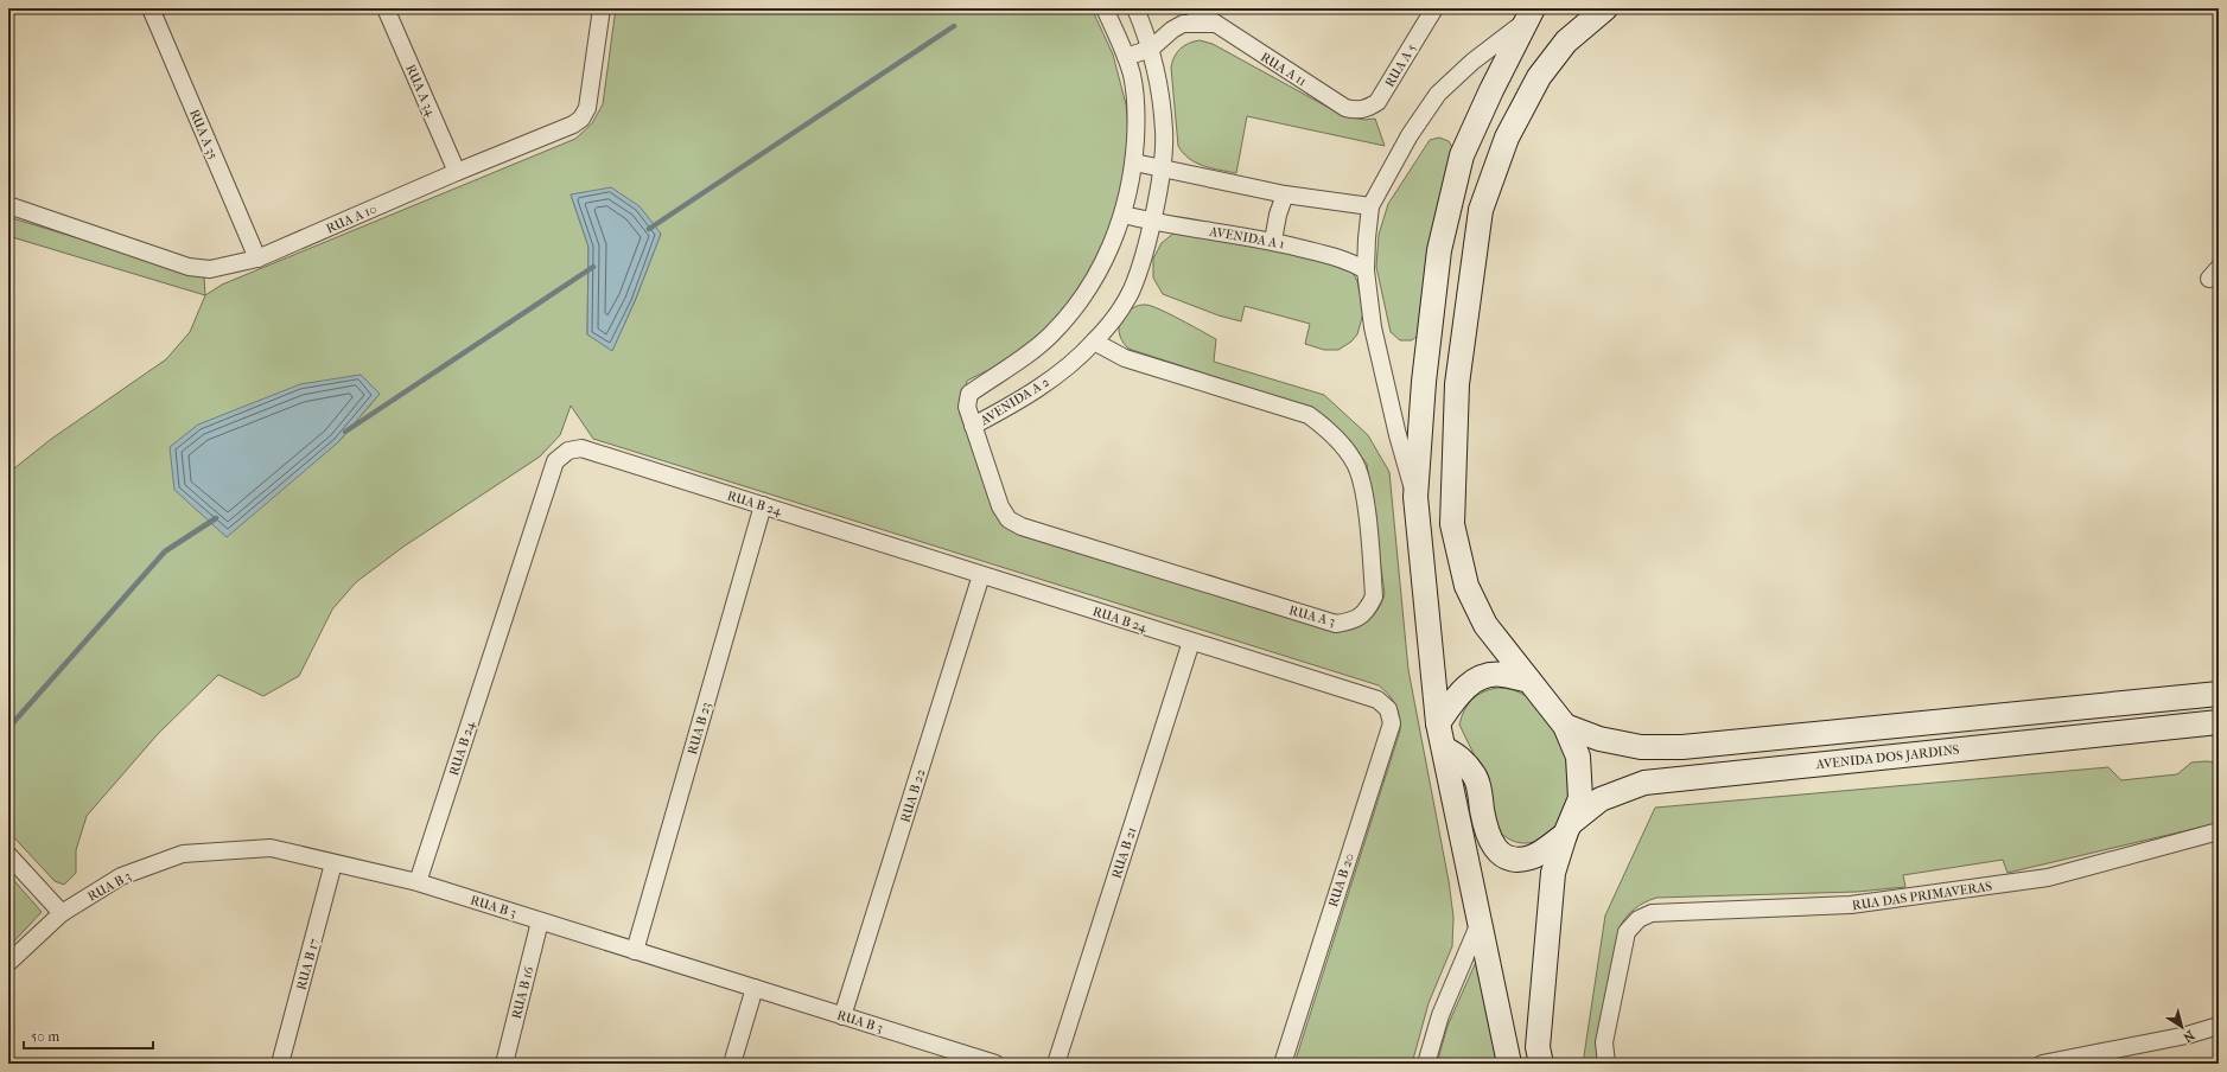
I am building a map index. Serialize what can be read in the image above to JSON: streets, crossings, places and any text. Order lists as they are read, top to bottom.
{
  "streets": {
    "street": [
      "RUA A 5",
      "RUA A 11",
      "RUA A 34",
      "RUA A 35",
      "RUA A 10",
      "AVENIDA A 1",
      "AVENIDA A 2",
      "RUA B 24",
      "RUA A 3",
      "RUA B 23",
      "AVENIDA DOS JARDINS",
      "RUA B 22",
      "RUA B 21",
      "RUA B 20",
      "RUA B 3",
      "RUA DAS PRIMAVERAS",
      "RUA B 17",
      "RUA B 16"
    ]
  },
  "crossings": [
    ["RUA A 5", "RUA A 11"],
    ["RUA A 34", "RUA A 10"],
    ["RUA A 35", "RUA A 10"],
    ["AVENIDA A 1", "AVENIDA A 2"],
    ["AVENIDA A 2", "RUA A 3"],
    ["RUA B 24", "RUA B 23"],
    ["RUA B 24", "RUA B 22"],
    ["RUA B 24", "RUA B 21"],
    ["RUA B 24", "RUA B 20"],
    ["RUA B 24", "RUA B 3"],
    ["RUA B 23", "RUA B 3"],
    ["RUA B 22", "RUA B 3"],
    ["RUA B 3", "RUA B 17"],
    ["RUA B 3", "RUA B 16"]
  ],
  "scale_bar": "50 m",
  "north": "bottom right"
}
